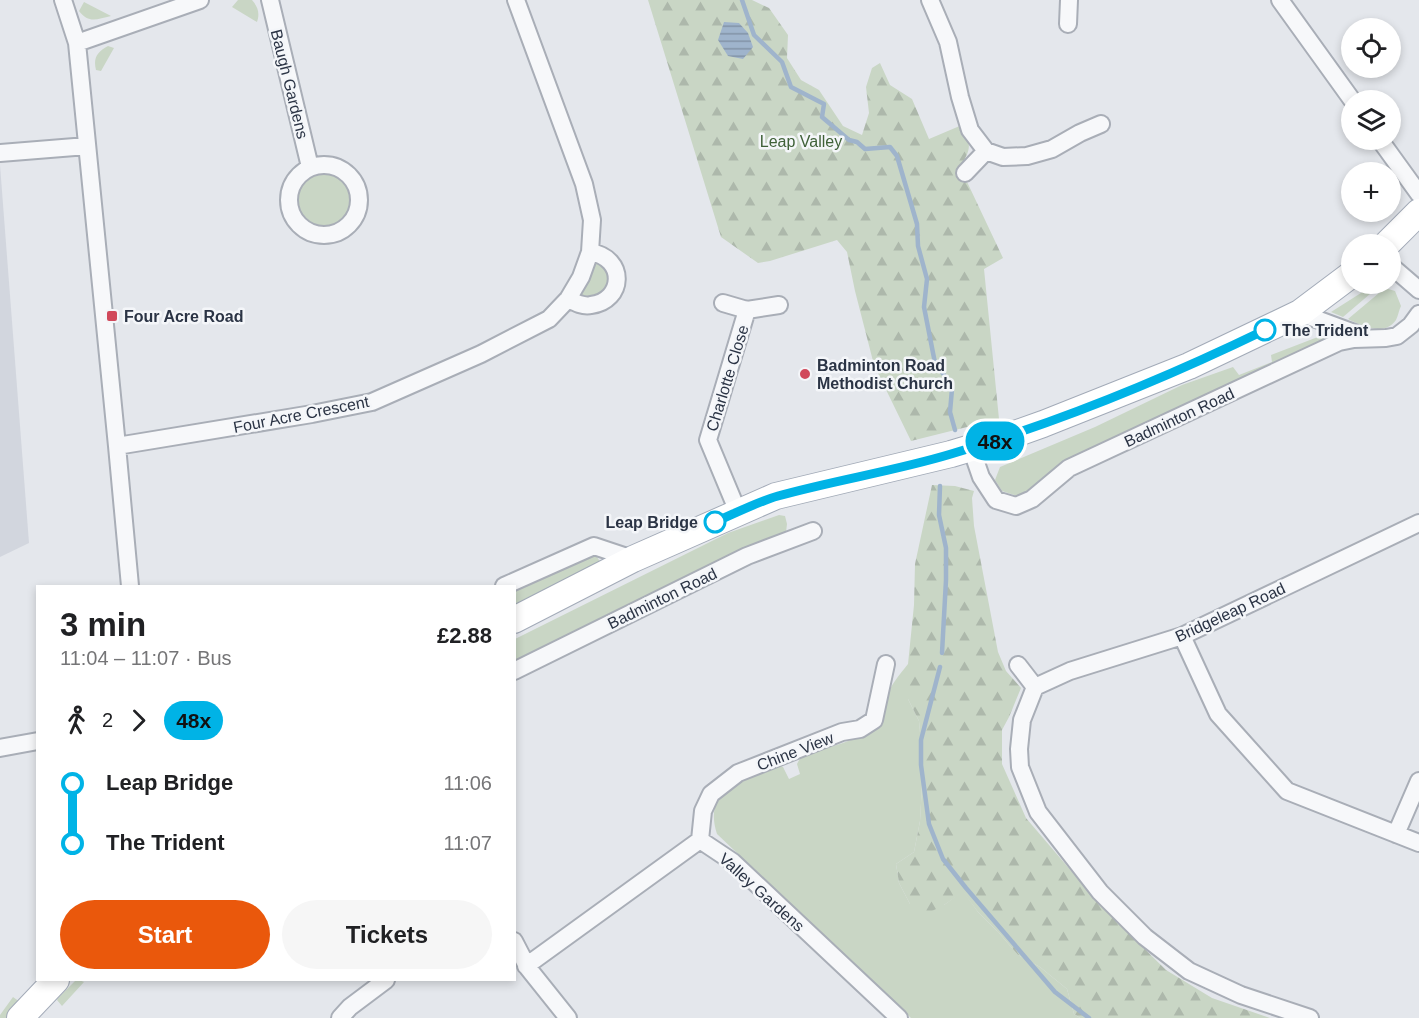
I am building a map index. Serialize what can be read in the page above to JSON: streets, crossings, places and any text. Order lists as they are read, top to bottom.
{
  "streets": {
    "street": [
      "Baugh Gardens",
      "Charlotte Close",
      "Four Acre Crescent",
      "Badminton Road",
      "Bridgeleap Road",
      "Chine View",
      "Valley Gardens"
    ]
  },
  "crossings": [
    ["Chine View", "Valley Gardens"]
  ],
  "parks": ["Leap Valley"],
  "places": {
    "transit": ["Four Acre Road"],
    "other": ["The Trident", "Badminton Road Methodist Church", "Leap Bridge"]
  },
  "lines": ["bus line 48x"],
  "page": {
    "on_map": "48x",
    "map_buttons": ["+", "−"],
    "heading": ["3 min", "11:04 – 11:07 · Bus", "£2.88"],
    "legs": ["2", "48x"],
    "list": [
      {
        "name": "Leap Bridge",
        "value": "11:06"
      },
      {
        "name": "The Trident",
        "value": "11:07"
      }
    ],
    "buttons": ["Start", "Tickets"]
  }
}
